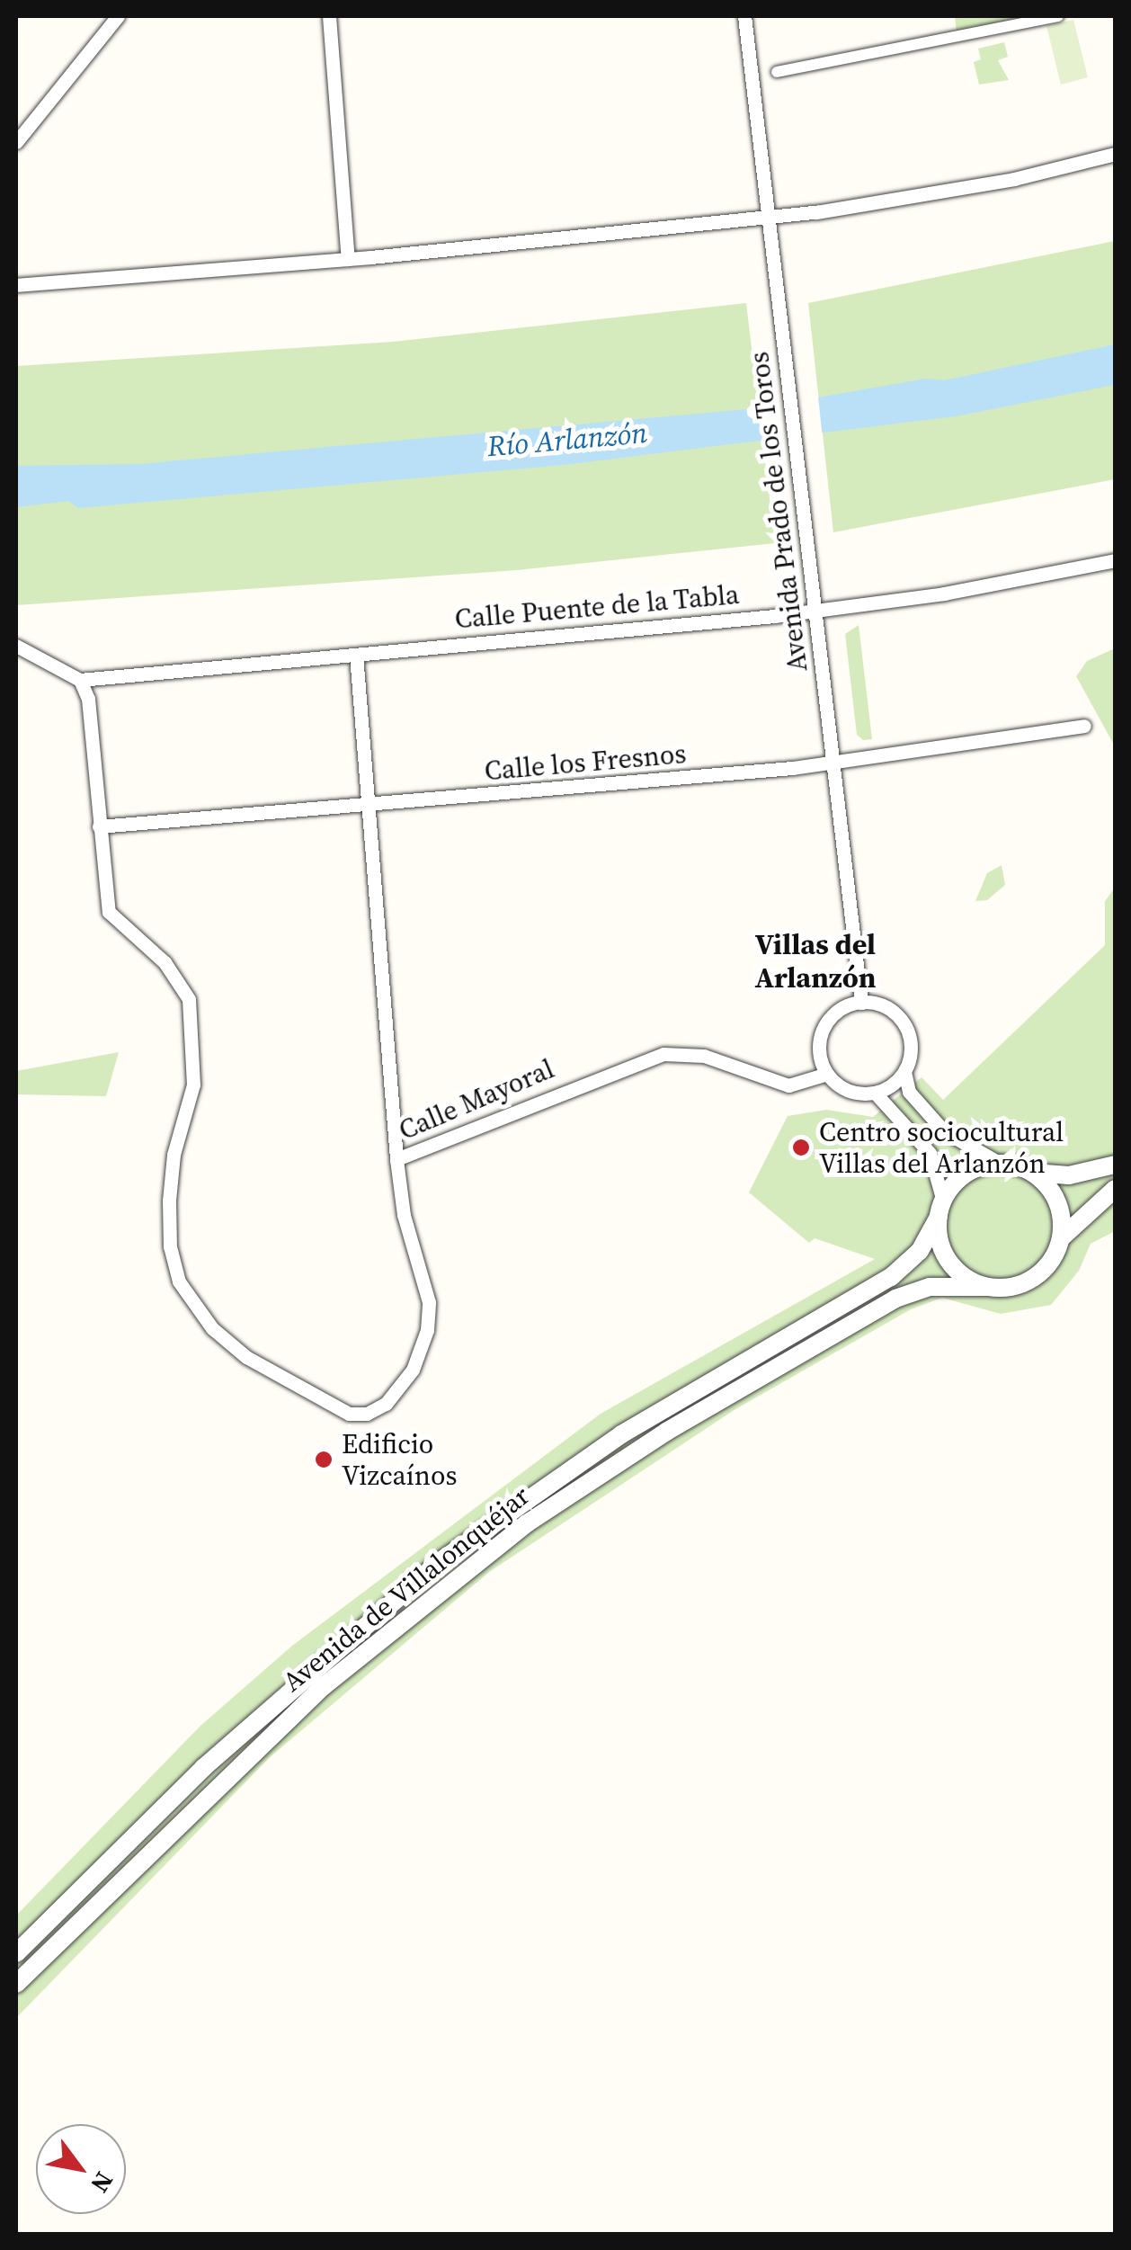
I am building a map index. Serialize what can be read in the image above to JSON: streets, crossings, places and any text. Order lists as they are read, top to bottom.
{
  "streets": {
    "street": [
      "Avenida Prado de los Toros",
      "Calle Puente de la Tabla",
      "Calle los Fresnos",
      "Calle Mayoral",
      "Avenida de Villalonquéjar"
    ]
  },
  "crossings": [
    ["Avenida Prado de los Toros", "Calle Puente de la Tabla"],
    ["Avenida Prado de los Toros", "Calle los Fresnos"],
    ["Avenida Prado de los Toros", "Calle Mayoral"],
    ["Calle Puente de la Tabla", "Calle Mayoral"],
    ["Calle los Fresnos", "Calle Mayoral"]
  ],
  "districts": ["Villas del Arlanzón"],
  "water": ["Río Arlanzón"],
  "places": ["Centro sociocultural Villas del Arlanzón", "Edificio Vizcaínos"],
  "north": "bottom right"
}
